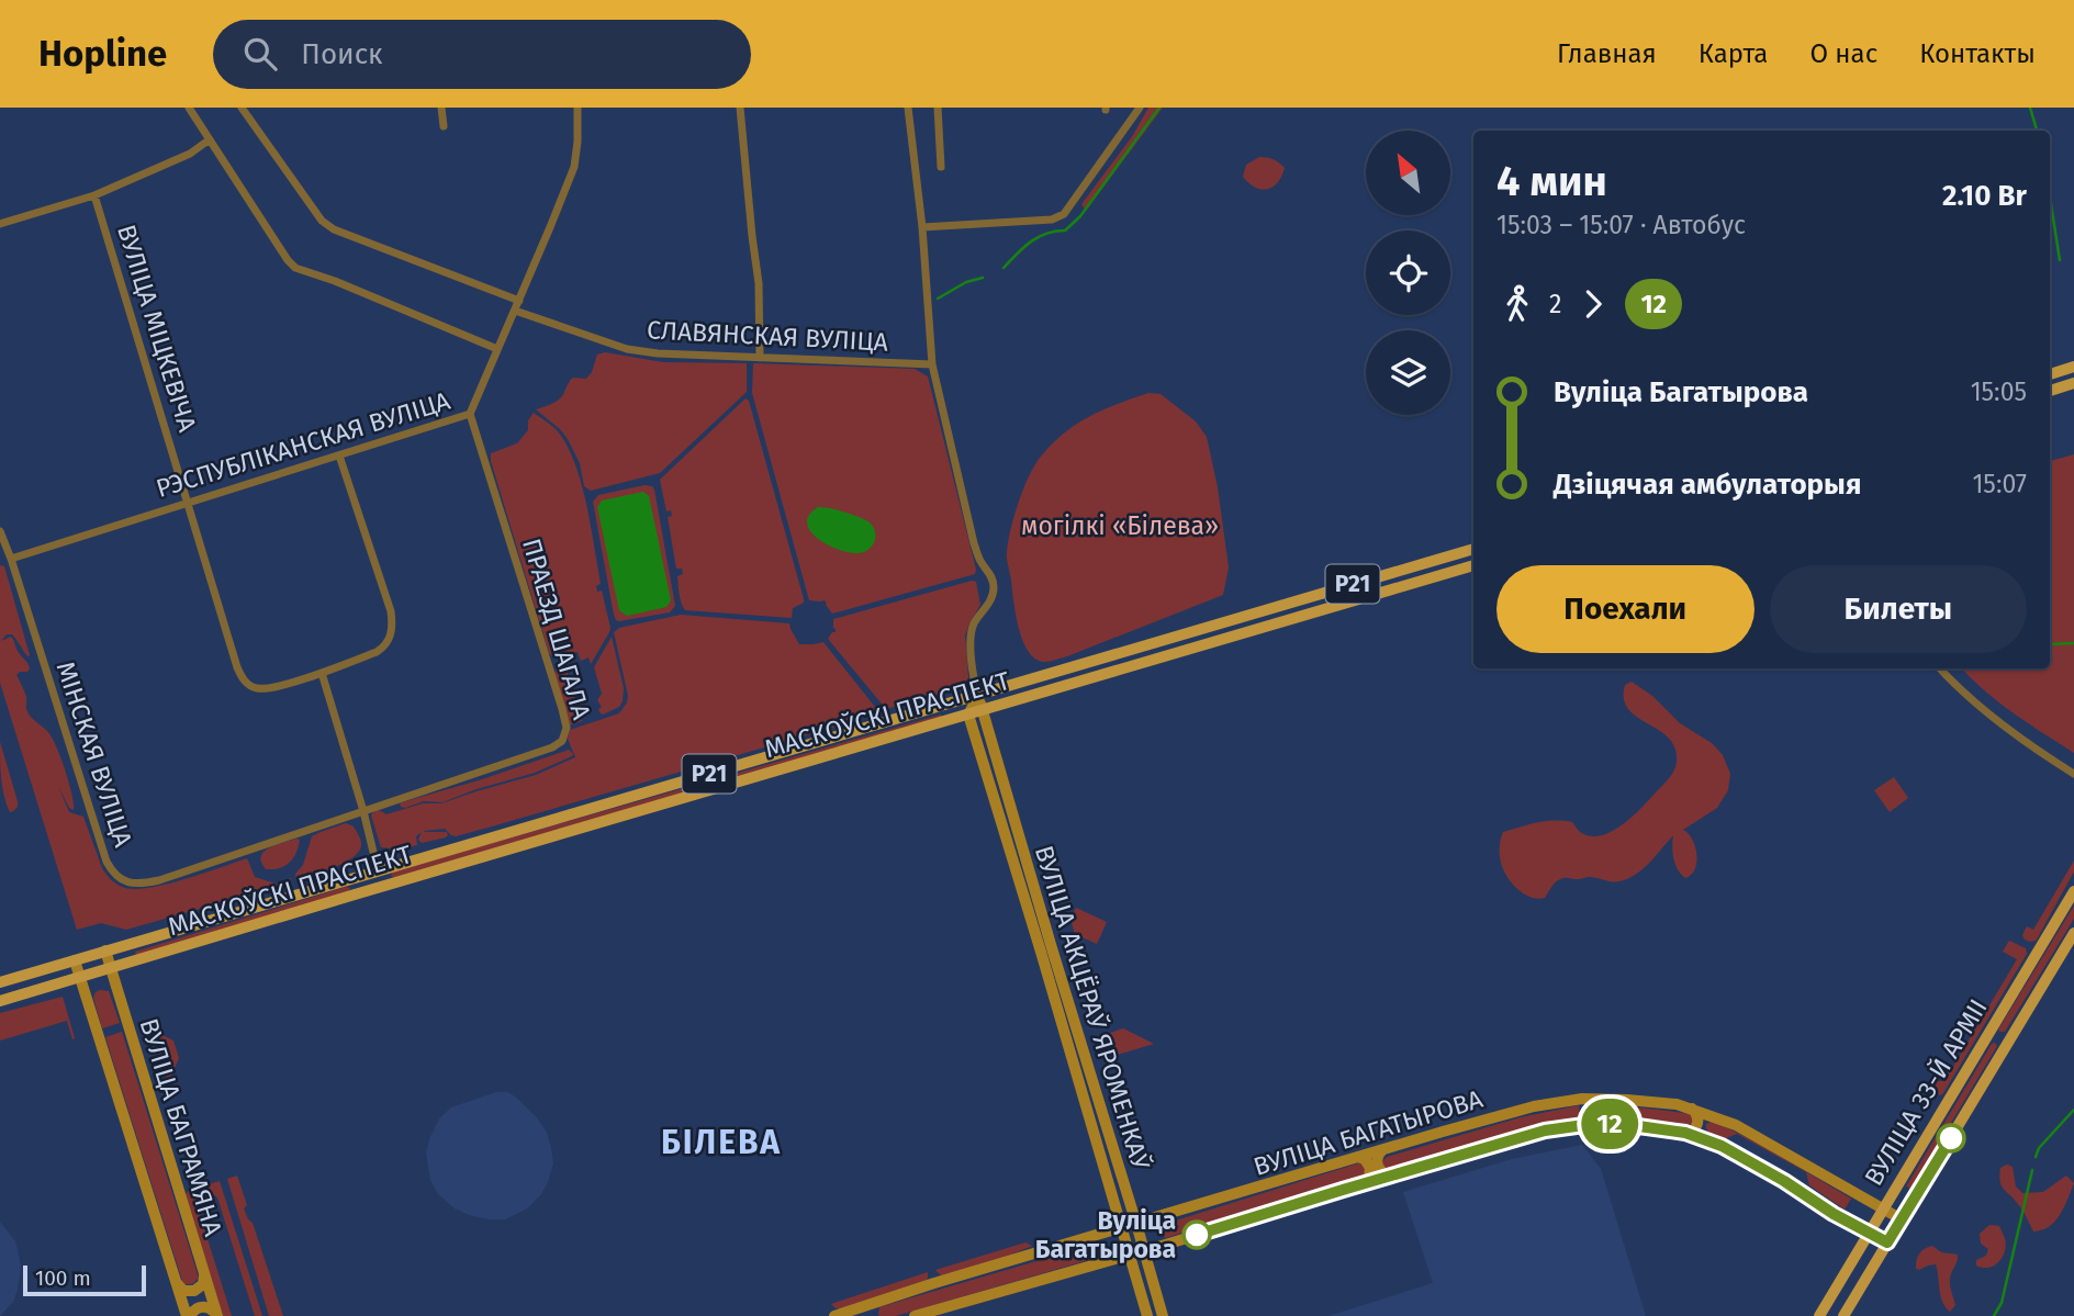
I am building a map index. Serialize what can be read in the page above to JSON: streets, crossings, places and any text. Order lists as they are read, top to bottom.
{
  "streets": {
    "main road": ["Р21", "МАСКОЎСКІ ПРАСПЕКТ", "ВУЛІЦА 33-Й АРМІІ"],
    "street": [
      "ВУЛІЦА МІЦКЕВІЧА",
      "СЛАВЯНСКАЯ ВУЛІЦА",
      "РЭСПУБЛІКАНСКАЯ ВУЛІЦА",
      "ПРАЕЗД ШАГАЛА",
      "МІНСКАЯ ВУЛІЦА",
      "ВУЛІЦА АКЦЁРАЎ ЯРОМЕНКАЎ",
      "ВУЛІЦА БАГРАМЯНА",
      "ВУЛІЦА БАГАТЫРОВА"
    ]
  },
  "crossings": [
    ["ВУЛІЦА МІЦКЕВІЧА", "РЭСПУБЛІКАНСКАЯ ВУЛІЦА"],
    ["СЛАВЯНСКАЯ ВУЛІЦА", "РЭСПУБЛІКАНСКАЯ ВУЛІЦА"],
    ["РЭСПУБЛІКАНСКАЯ ВУЛІЦА", "ПРАЕЗД ШАГАЛА"],
    ["РЭСПУБЛІКАНСКАЯ ВУЛІЦА", "МІНСКАЯ ВУЛІЦА"],
    ["ПРАЕЗД ШАГАЛА", "МІНСКАЯ ВУЛІЦА"],
    ["МАСКОЎСКІ ПРАСПЕКТ", "ВУЛІЦА АКЦЁРАЎ ЯРОМЕНКАЎ"],
    ["МАСКОЎСКІ ПРАСПЕКТ", "ВУЛІЦА БАГРАМЯНА"],
    ["ВУЛІЦА АКЦЁРАЎ ЯРОМЕНКАЎ", "ВУЛІЦА БАГАТЫРОВА"],
    ["ВУЛІЦА 33-Й АРМІІ", "ВУЛІЦА БАГАТЫРОВА"]
  ],
  "districts": ["БІЛЕВА"],
  "parks": ["могілкі «Білева»"],
  "places": ["Вуліца Багатырова"],
  "lines": ["bus line 12"],
  "scale_bar": "100 m",
  "north": "top left",
  "page": {
    "header": "Hopline",
    "search": "Поиск",
    "nav": [
      "Главная",
      "Карта",
      "О нас",
      "Контакты"
    ],
    "on_map": "12",
    "heading": ["4 мин", "15:03 – 15:07 · Автобус", "2.10 Br"],
    "legs": ["2", "12"],
    "list": [
      {
        "name": "Вуліца Багатырова",
        "value": "15:05"
      },
      {
        "name": "Дзіцячая амбулаторыя",
        "value": "15:07"
      }
    ],
    "buttons": ["Поехали", "Билеты"],
    "scale": "100 m"
  }
}
